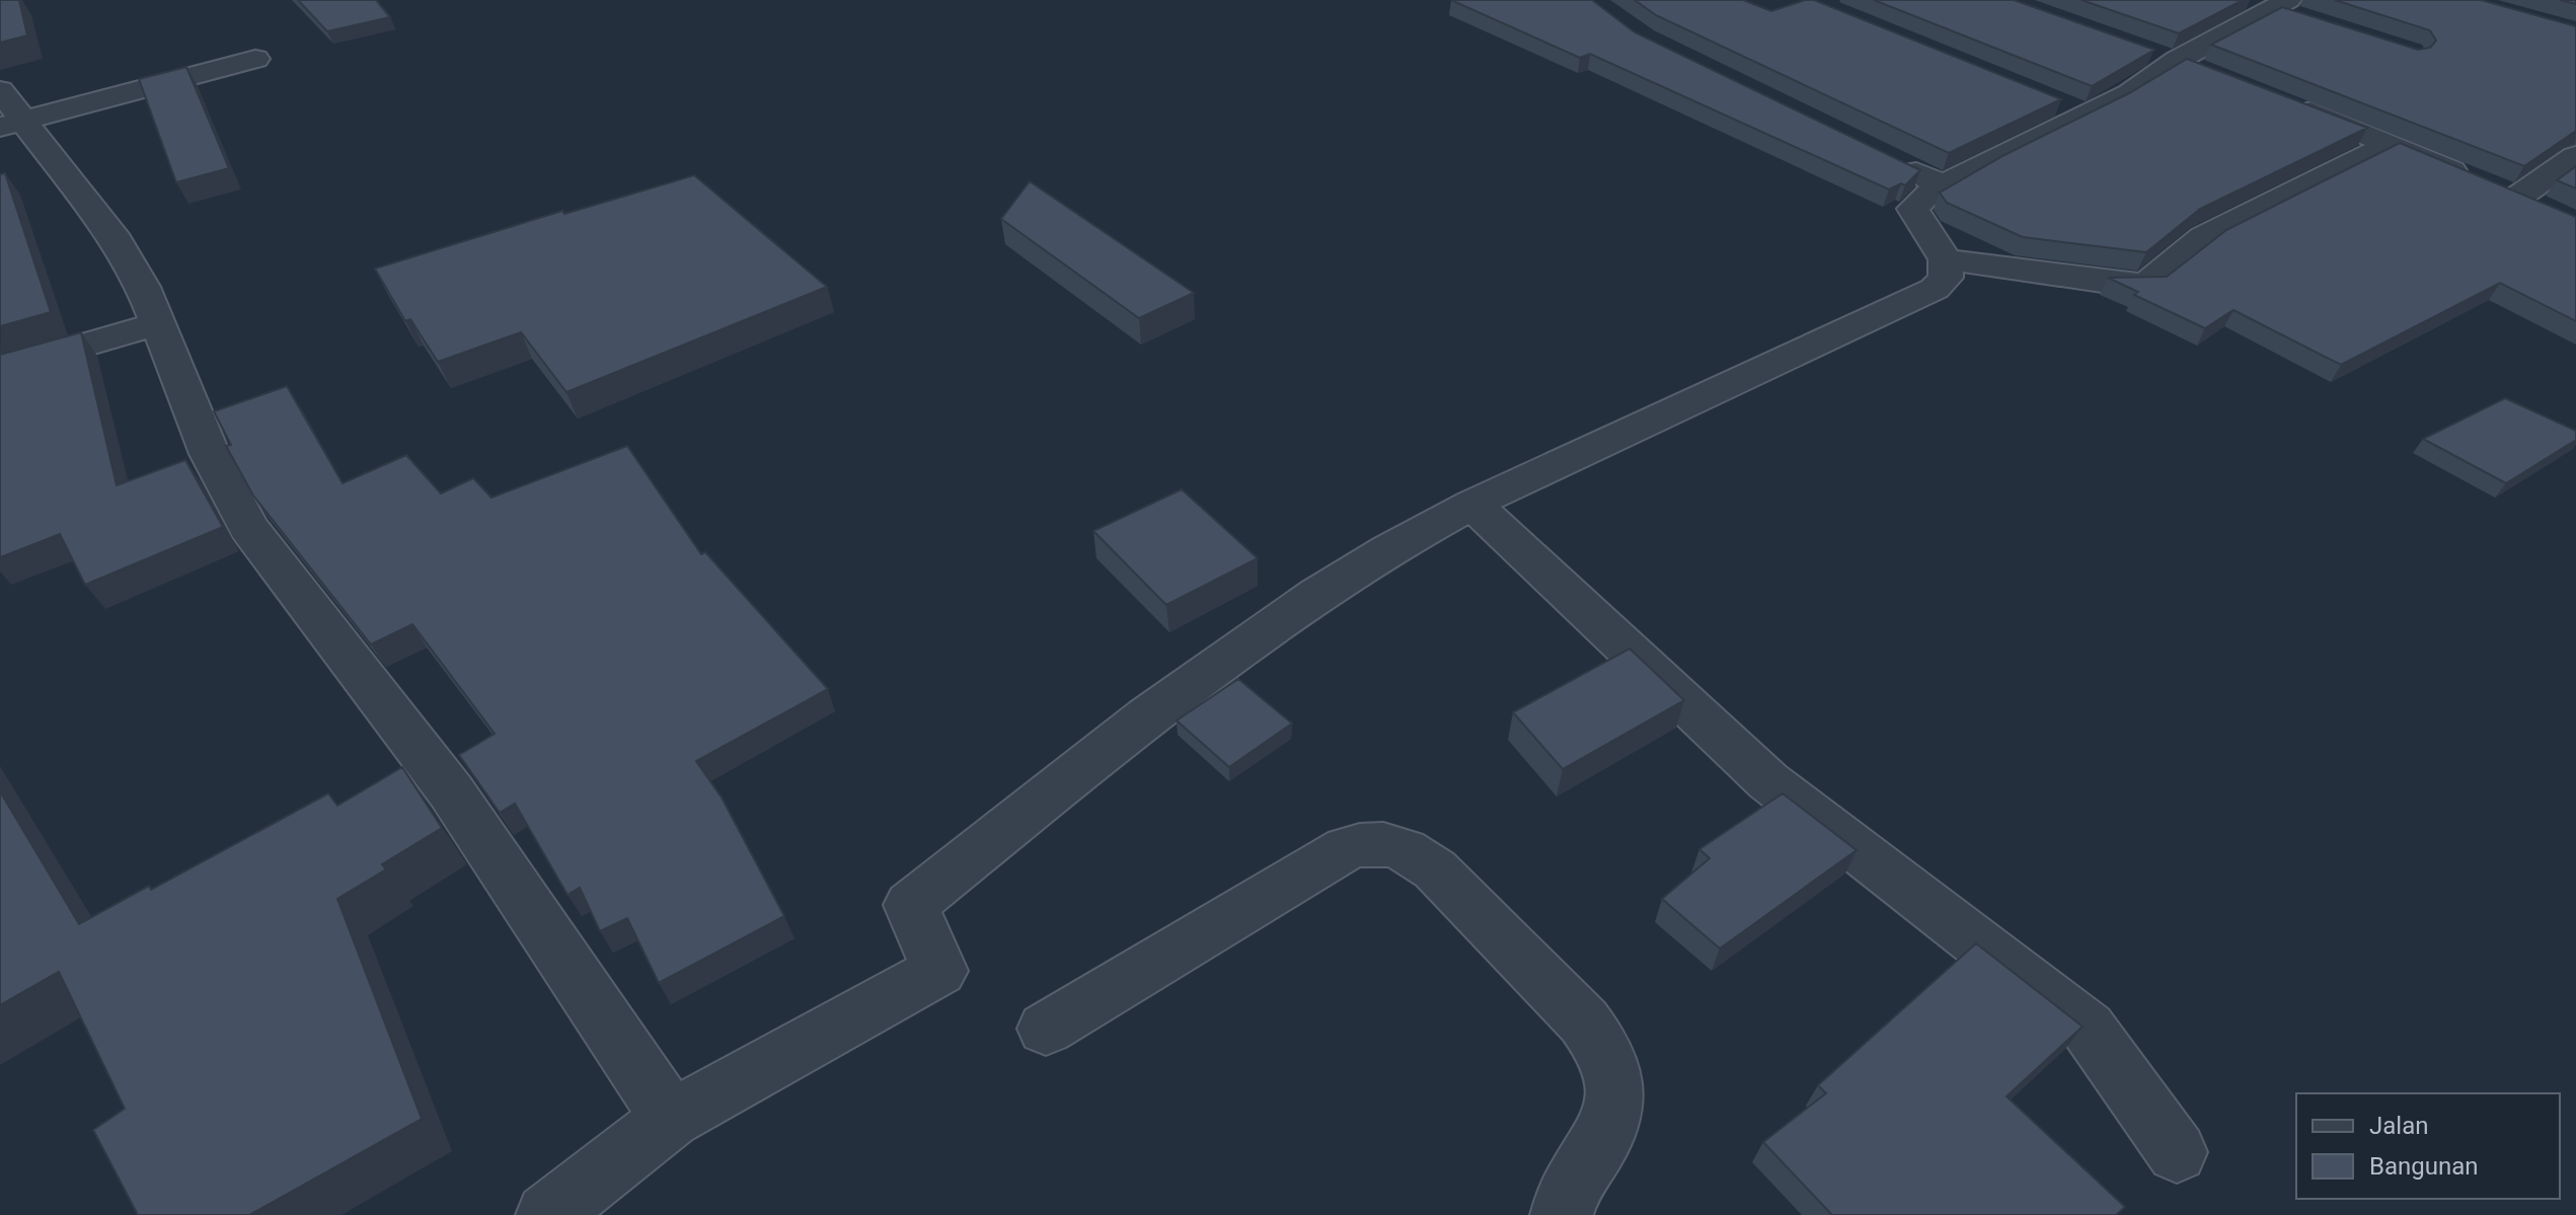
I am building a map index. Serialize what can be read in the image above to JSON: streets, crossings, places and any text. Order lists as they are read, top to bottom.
{
  "legend": ["Jalan", "Bangunan"]
}
